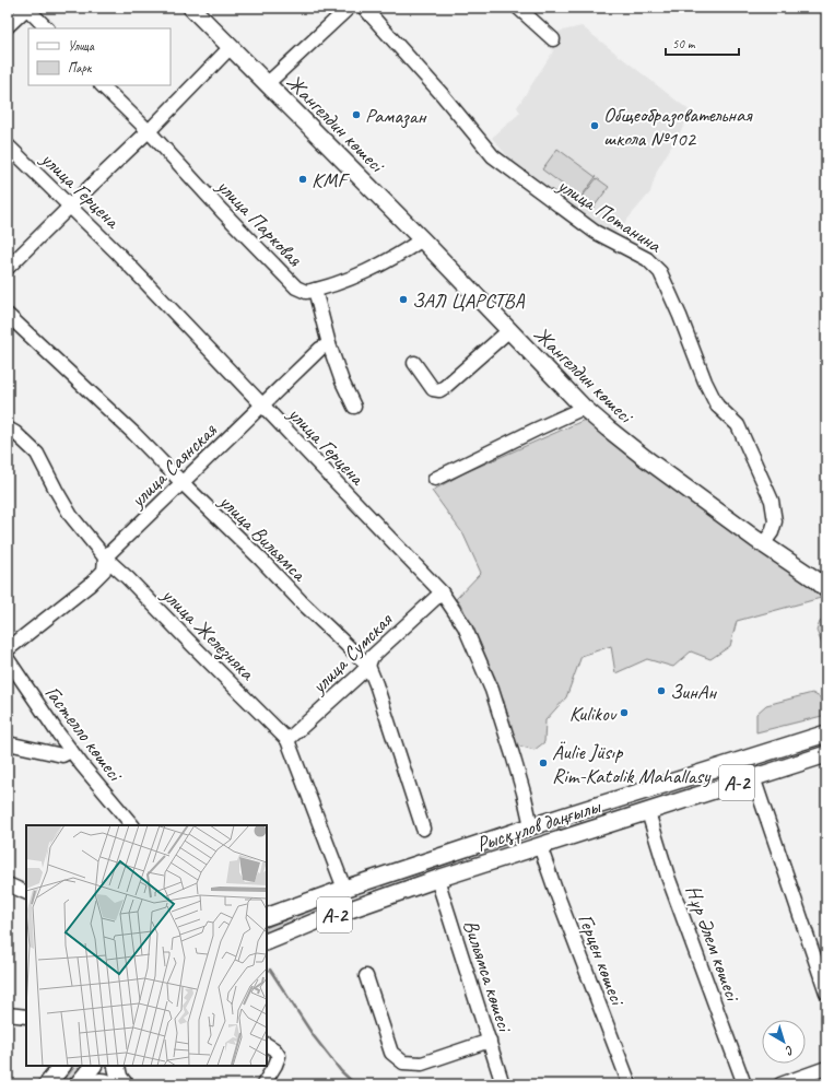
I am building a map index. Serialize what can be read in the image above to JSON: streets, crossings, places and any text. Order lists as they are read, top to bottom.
{
  "streets": {
    "main road": ["Жангелдин көшесі", "A-2", "Рысқұлов даңғылы"],
    "street": [
      "улица Герцена",
      "улица Потанина",
      "улица Парковая",
      "улица Саянская",
      "улица Вильямса",
      "улица Железняка",
      "улица Сумская",
      "Гастелло көшесі",
      "Нұр Әлем көшесі",
      "Герцен көшесі",
      "Вильямса көшесі"
    ]
  },
  "crossings": [
    ["Жангелдин көшесі", "улица Потанина"],
    ["Жангелдин көшесі", "улица Парковая"],
    ["улица Герцена", "улица Саянская"],
    ["улица Герцена", "улица Сумская"],
    ["улица Герцена", "Рысқұлов даңғылы"],
    ["улица Саянская", "улица Вильямса"],
    ["улица Саянская", "улица Железняка"],
    ["улица Вильямса", "улица Сумская"],
    ["улица Железняка", "улица Сумская"],
    ["улица Железняка", "Рысқұлов даңғылы"],
    ["Рысқұлов даңғылы", "Нұр Әлем көшесі"],
    ["Рысқұлов даңғылы", "Герцен көшесі"],
    ["Рысқұлов даңғылы", "Вильямса көшесі"]
  ],
  "places": [
    "Рамазан",
    "Общеобразовательная школа №102",
    "KMF",
    "ЗАЛ ЦАРСТВА",
    "ЗинАн",
    "Kulikov",
    "Äulie Jüsıp Rim-Katolik Mahallasy"
  ],
  "legend": ["Улица", "Парк"],
  "scale_bar": "50 m",
  "north": "bottom right"
}
